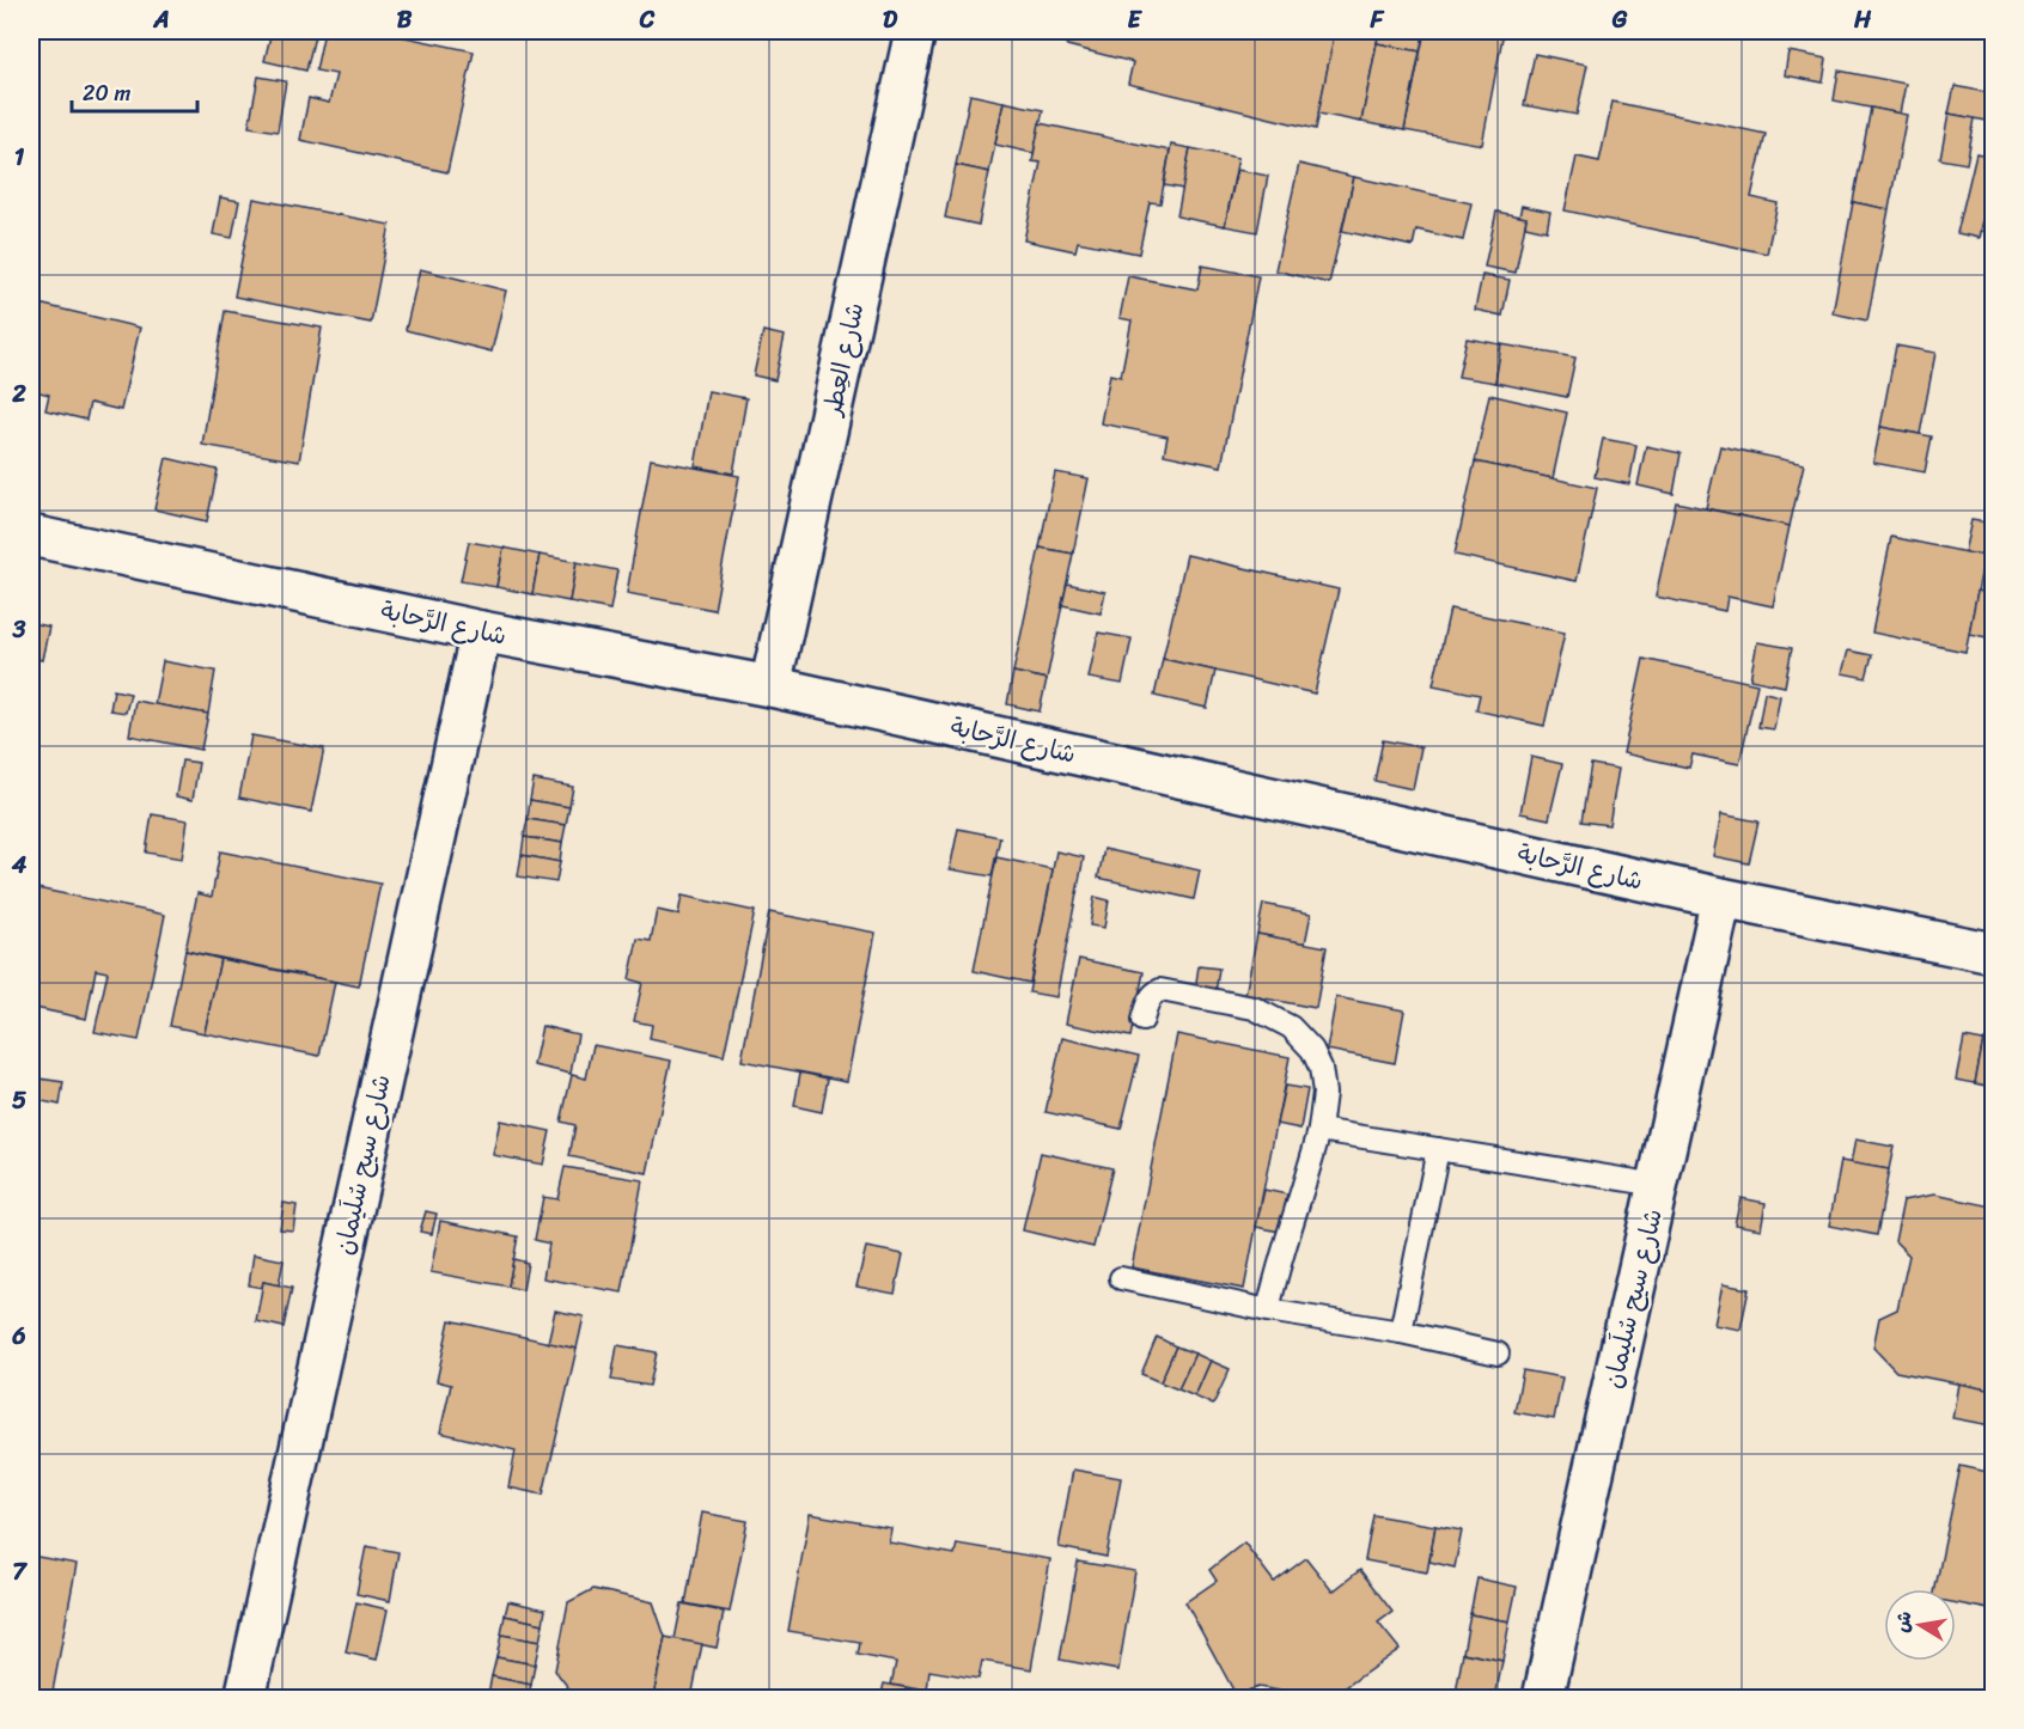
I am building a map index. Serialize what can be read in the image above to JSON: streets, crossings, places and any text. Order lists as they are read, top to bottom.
{
  "streets": {
    "street": ["شارع العِطر", "شارع الرَّحابة", "شارع سيح سُلَيمان"]
  },
  "crossings": [
    ["شارع العِطر", "شارع الرَّحابة"],
    ["شارع الرَّحابة", "شارع سيح سُلَيمان"]
  ],
  "scale_bar": "20 m",
  "north": "left",
  "grid": {
    "columns": [
      "A",
      "B",
      "C",
      "D",
      "E",
      "F",
      "G",
      "H"
    ],
    "rows": [
      "1",
      "2",
      "3",
      "4",
      "5",
      "6",
      "7"
    ]
  }
}
